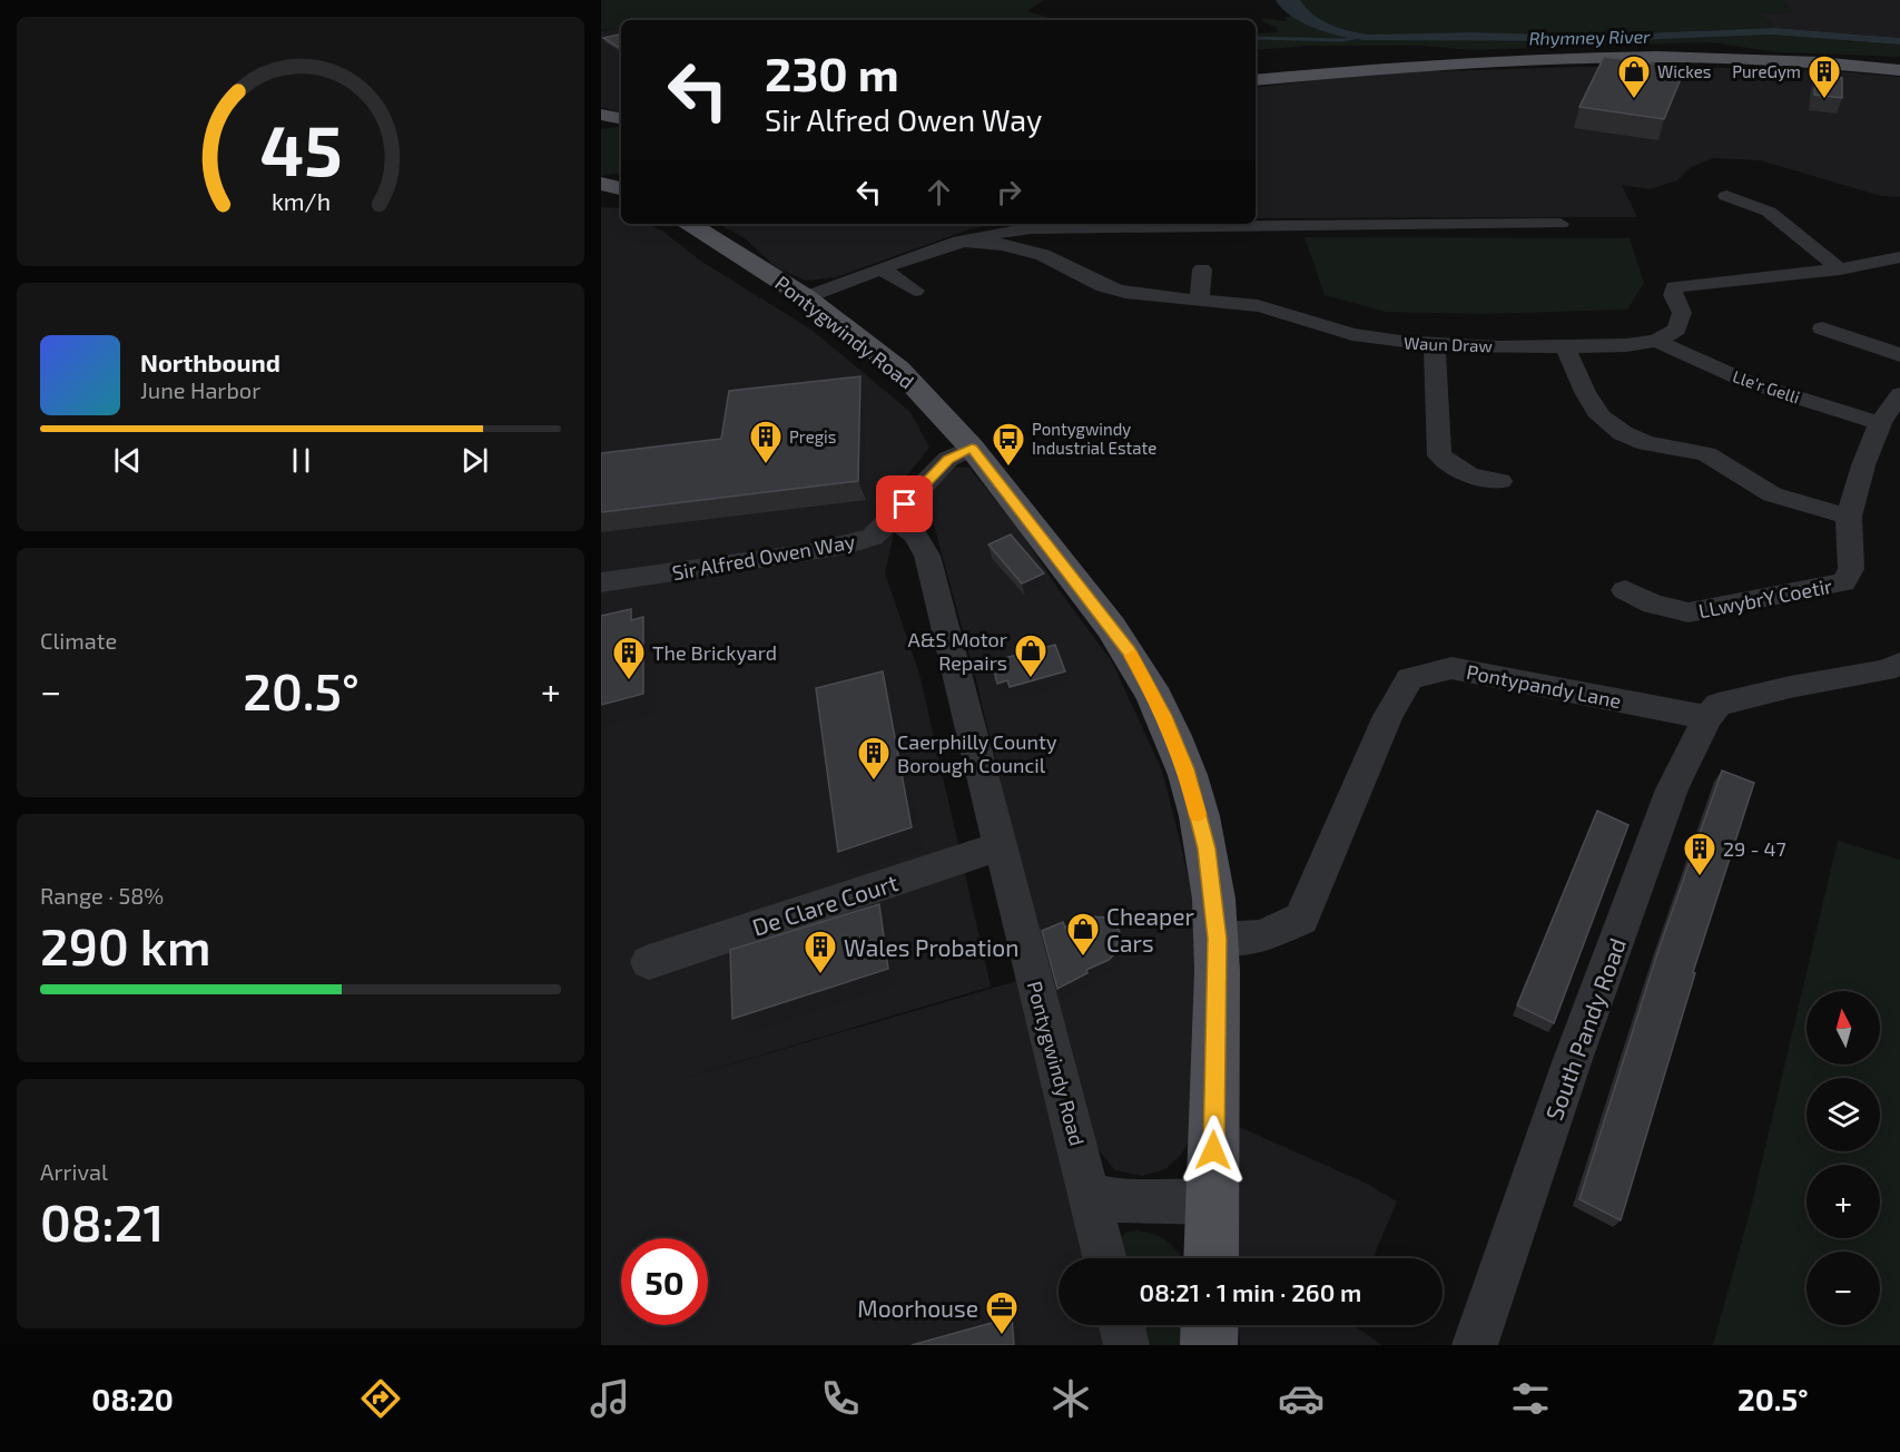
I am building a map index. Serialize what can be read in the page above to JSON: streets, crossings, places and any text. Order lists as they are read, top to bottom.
{
  "streets": {
    "main road": ["Pontygwindy Road"],
    "street": [
      "Waun Draw",
      "Lle'r Gelli",
      "Sir Alfred Owen Way",
      "LLwybrY Coetir",
      "Pontypandy Lane",
      "De Clare Court",
      "South Pandy Road"
    ]
  },
  "crossings": [
    ["Pontygwindy Road", "Sir Alfred Owen Way"],
    ["Pontygwindy Road", "Pontypandy Lane"],
    ["Pontygwindy Road", "De Clare Court"],
    ["Waun Draw", "Lle'r Gelli"],
    ["Lle'r Gelli", "LLwybrY Coetir"],
    ["Pontypandy Lane", "South Pandy Road"]
  ],
  "water": ["Rhymney River"],
  "places": {
    "shop": ["Wickes", "A&S Motor Repairs", "Cheaper Cars"],
    "building": [
      "PureGym",
      "Pregis",
      "The Brickyard",
      "Caerphilly County Borough Council",
      "29 - 47",
      "Wales Probation"
    ],
    "bus stop": ["Pontygwindy Industrial Estate"],
    "office": ["Moorhouse"]
  },
  "north": "top",
  "page": {
    "turn": ["230 m", "Sir Alfred Owen Way"],
    "song": ["Northbound", "June Harbor"],
    "tile": [
      "Climate",
      ["Range · 58%", "290 km"],
      ["Arrival", "08:21"]
    ],
    "heat": ["−", "20.5°", "+"],
    "map_buttons": ["+", "−"],
    "limit": "50",
    "trip": "08:21 · 1 min · 260 m",
    "tabs": ["08:20", "20.5°"],
    "gauge": ["45", "km/h"]
  }
}
